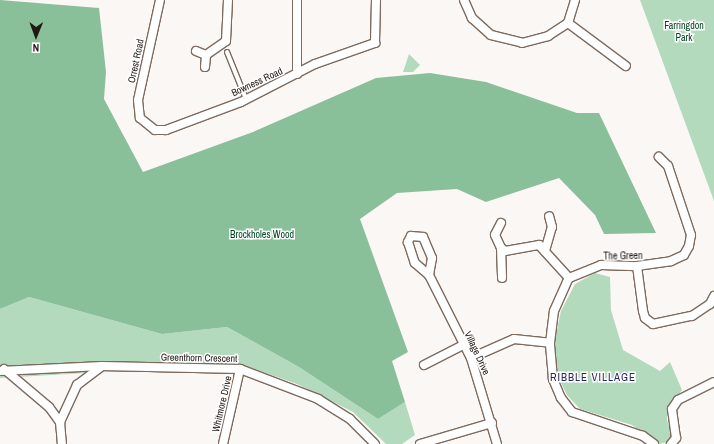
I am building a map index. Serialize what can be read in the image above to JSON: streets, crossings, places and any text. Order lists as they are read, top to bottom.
{
  "streets": {
    "street": [
      "Orrest Road",
      "Bowness Road",
      "The Green",
      "Village Drive",
      "Greenthorn Crescent",
      "Whitmore Drive"
    ]
  },
  "crossings": [
    ["Orrest Road", "Bowness Road"],
    ["Greenthorn Crescent", "Whitmore Drive"]
  ],
  "districts": ["RIBBLE VILLAGE"],
  "parks": ["Farringdon Park", "Brockholes Wood"],
  "north": "bottom"
}
